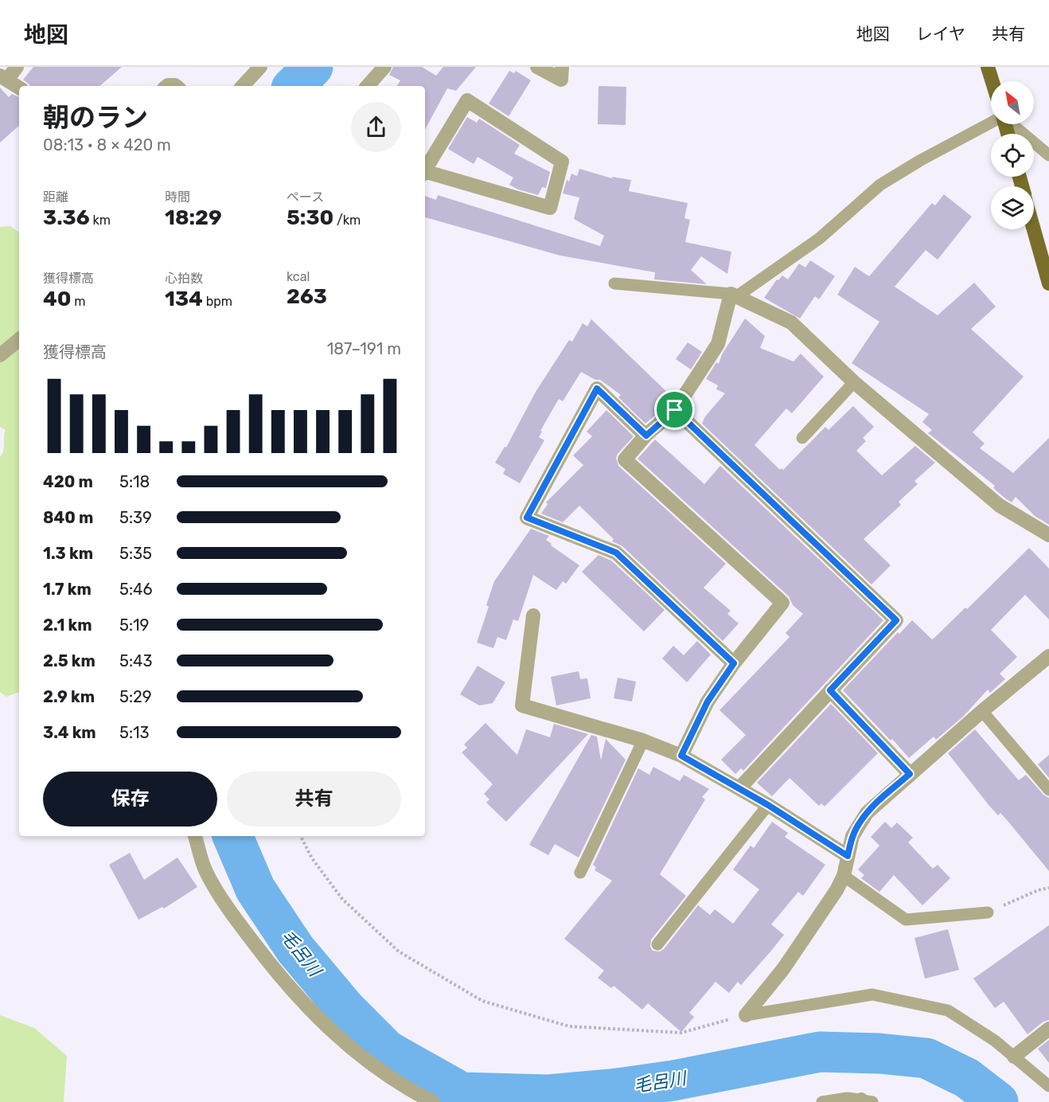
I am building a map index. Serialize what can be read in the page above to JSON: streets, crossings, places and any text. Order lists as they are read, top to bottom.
{
  "water": ["毛呂川"],
  "north": "top left",
  "page": {
    "header": "地図",
    "nav": ["地図", "レイヤ", "共有"],
    "heading": ["朝のラン", "08:13 · 8 × 420 m"],
    "stats": [
      ["距離", "3.36 km"],
      ["時間", "18:29"],
      ["ペース", "5:30 /km"],
      ["獲得標高", "40 m"],
      ["心拍数", "134 bpm"],
      ["kcal", "263"]
    ],
    "chart": ["獲得標高", "187–191 m"],
    "list": [
      {
        "name": "420 m",
        "note": "5:18"
      },
      {
        "name": "840 m",
        "note": "5:39"
      },
      {
        "name": "1.3 km",
        "note": "5:35"
      },
      {
        "name": "1.7 km",
        "note": "5:46"
      },
      {
        "name": "2.1 km",
        "note": "5:19"
      },
      {
        "name": "2.5 km",
        "note": "5:43"
      },
      {
        "name": "2.9 km",
        "note": "5:29"
      },
      {
        "name": "3.4 km",
        "note": "5:13"
      }
    ],
    "buttons": ["保存", "共有"]
  }
}
